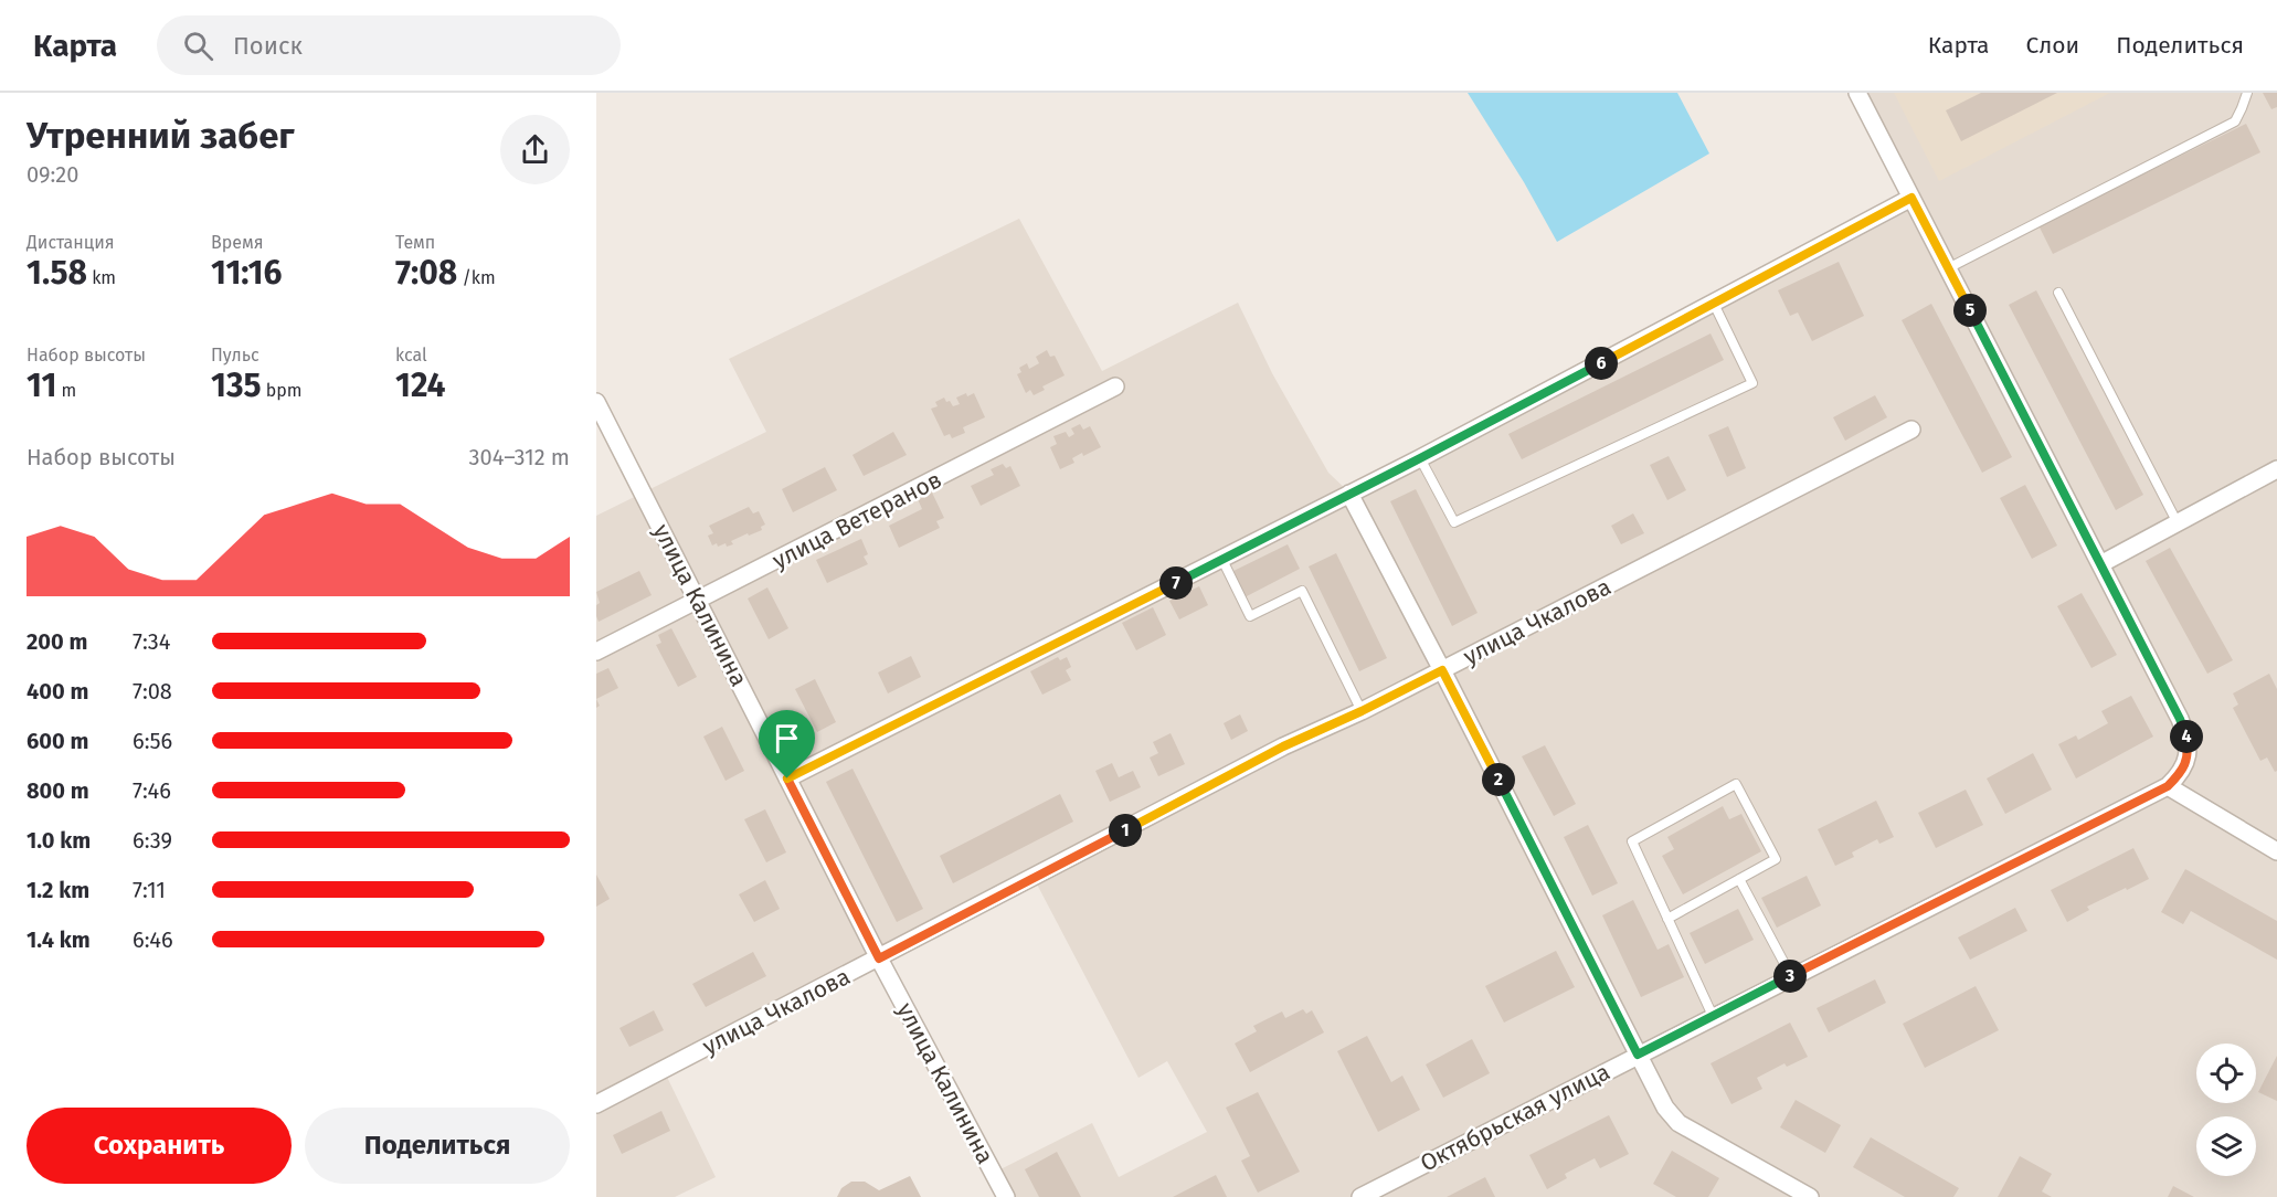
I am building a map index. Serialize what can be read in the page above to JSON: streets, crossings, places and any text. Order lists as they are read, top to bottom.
{
  "streets": {
    "street": [
      "улица Ветеранов",
      "улица Калинина",
      "улица Чкалова",
      "Октябрьская улица"
    ]
  },
  "crossings": [
    ["улица Ветеранов", "улица Калинина"],
    ["улица Калинина", "улица Чкалова"]
  ],
  "page": {
    "header": "Карта",
    "search": "Поиск",
    "nav": ["Карта", "Слои", "Поделиться"],
    "heading": ["Утренний забег", "09:20"],
    "stats": [
      ["Дистанция", "1.58 km"],
      ["Время", "11:16"],
      ["Темп", "7:08 /km"],
      ["Набор высоты", "11 m"],
      ["Пульс", "135 bpm"],
      ["kcal", "124"]
    ],
    "pins": [
      "5",
      "6",
      "7",
      "4",
      "2",
      "1",
      "3"
    ],
    "chart": ["Набор высоты", "304–312 m"],
    "list": [
      {
        "name": "200 m",
        "note": "7:34"
      },
      {
        "name": "400 m",
        "note": "7:08"
      },
      {
        "name": "600 m",
        "note": "6:56"
      },
      {
        "name": "800 m",
        "note": "7:46"
      },
      {
        "name": "1.0 km",
        "note": "6:39"
      },
      {
        "name": "1.2 km",
        "note": "7:11"
      },
      {
        "name": "1.4 km",
        "note": "6:46"
      }
    ],
    "buttons": ["Сохранить", "Поделиться"]
  }
}
